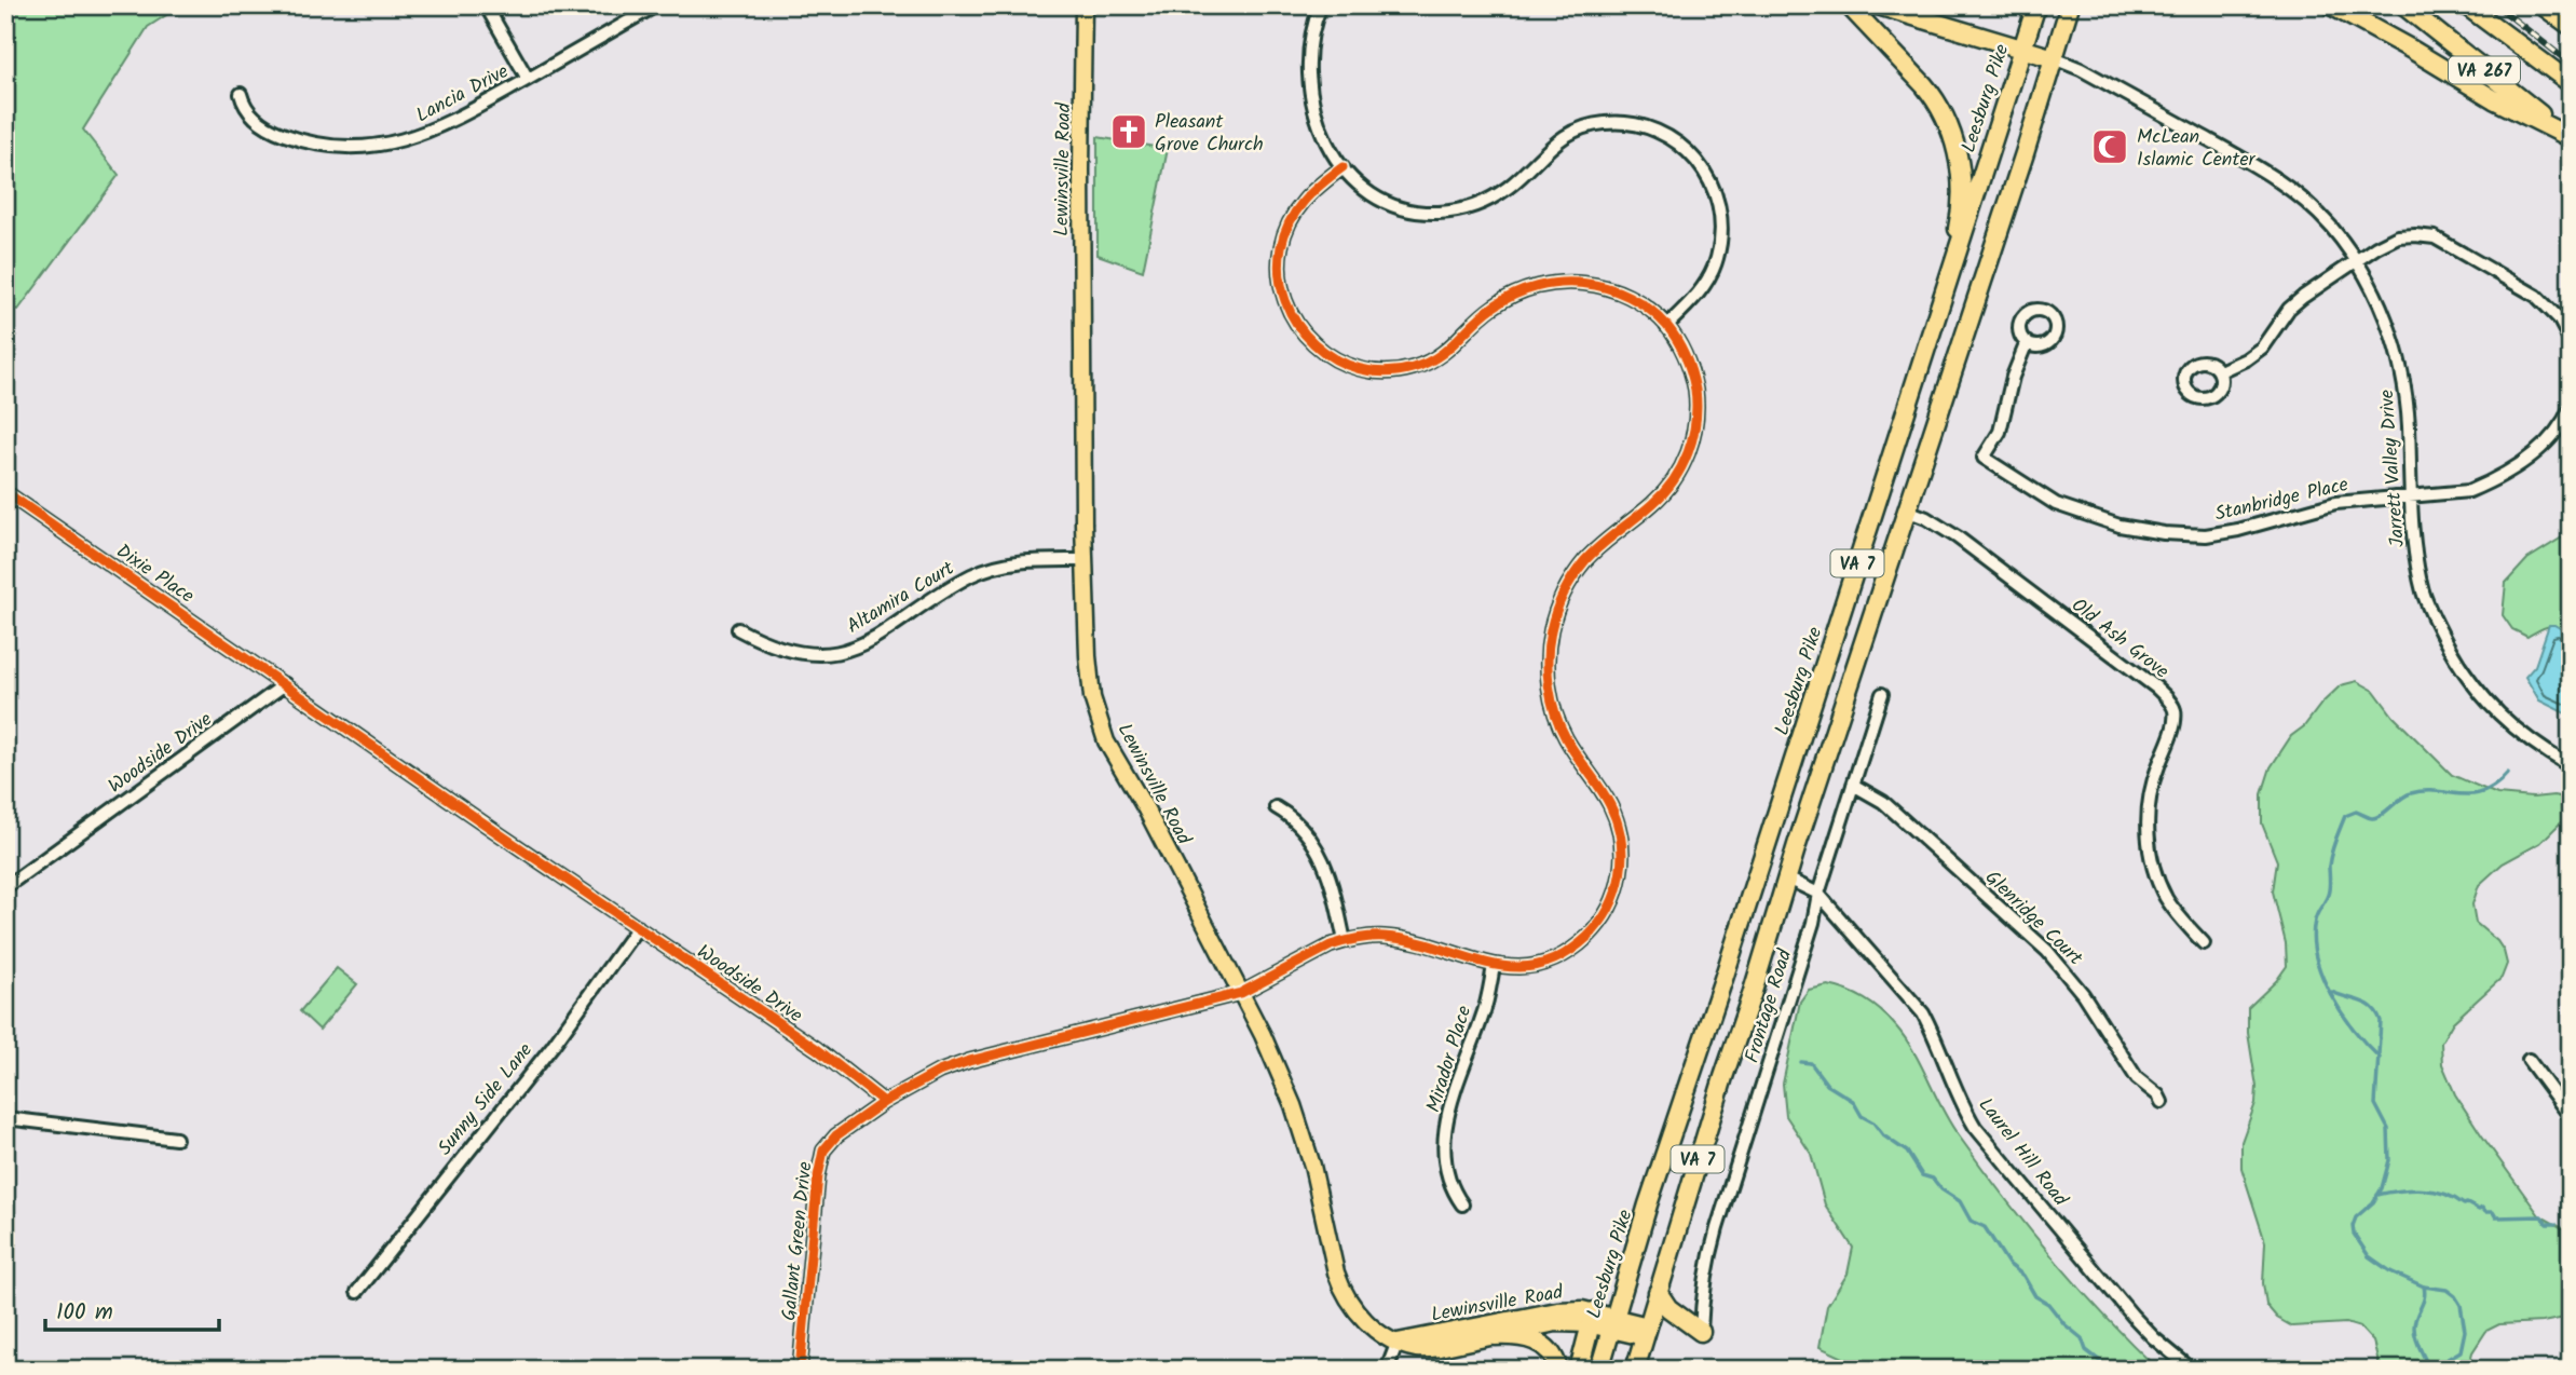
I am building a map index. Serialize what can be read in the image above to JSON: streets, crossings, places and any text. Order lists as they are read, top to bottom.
{
  "streets": {
    "highway": ["VA 267", "Leesburg Pike", "VA 7"],
    "main road": ["Lewinsville Road"],
    "street": [
      "Lancia Drive",
      "Jarrett Valley Drive",
      "Stanbridge Place",
      "Dixie Place",
      "Altamira Court",
      "Old Ash Grove",
      "Woodside Drive",
      "Glenridge Court",
      "Frontage Road",
      "Mirador Place",
      "Sunny Side Lane",
      "Laurel Hill Road",
      "Gallant Green Drive"
    ]
  },
  "crossings": [
    ["Leesburg Pike", "Lewinsville Road"],
    ["Lewinsville Road", "VA 7"],
    ["Lewinsville Road", "Altamira Court"],
    ["Jarrett Valley Drive", "Stanbridge Place"],
    ["Jarrett Valley Drive", "VA 7"],
    ["VA 7", "Old Ash Grove"],
    ["VA 7", "Laurel Hill Road"],
    ["Dixie Place", "Woodside Drive"],
    ["Woodside Drive", "Sunny Side Lane"],
    ["Woodside Drive", "Gallant Green Drive"],
    ["Glenridge Court", "Frontage Road"],
    ["Frontage Road", "Laurel Hill Road"]
  ],
  "places": {
    "church": ["Pleasant Grove Church"],
    "mosque": ["McLean Islamic Center"]
  },
  "scale_bar": "100 m"
}
